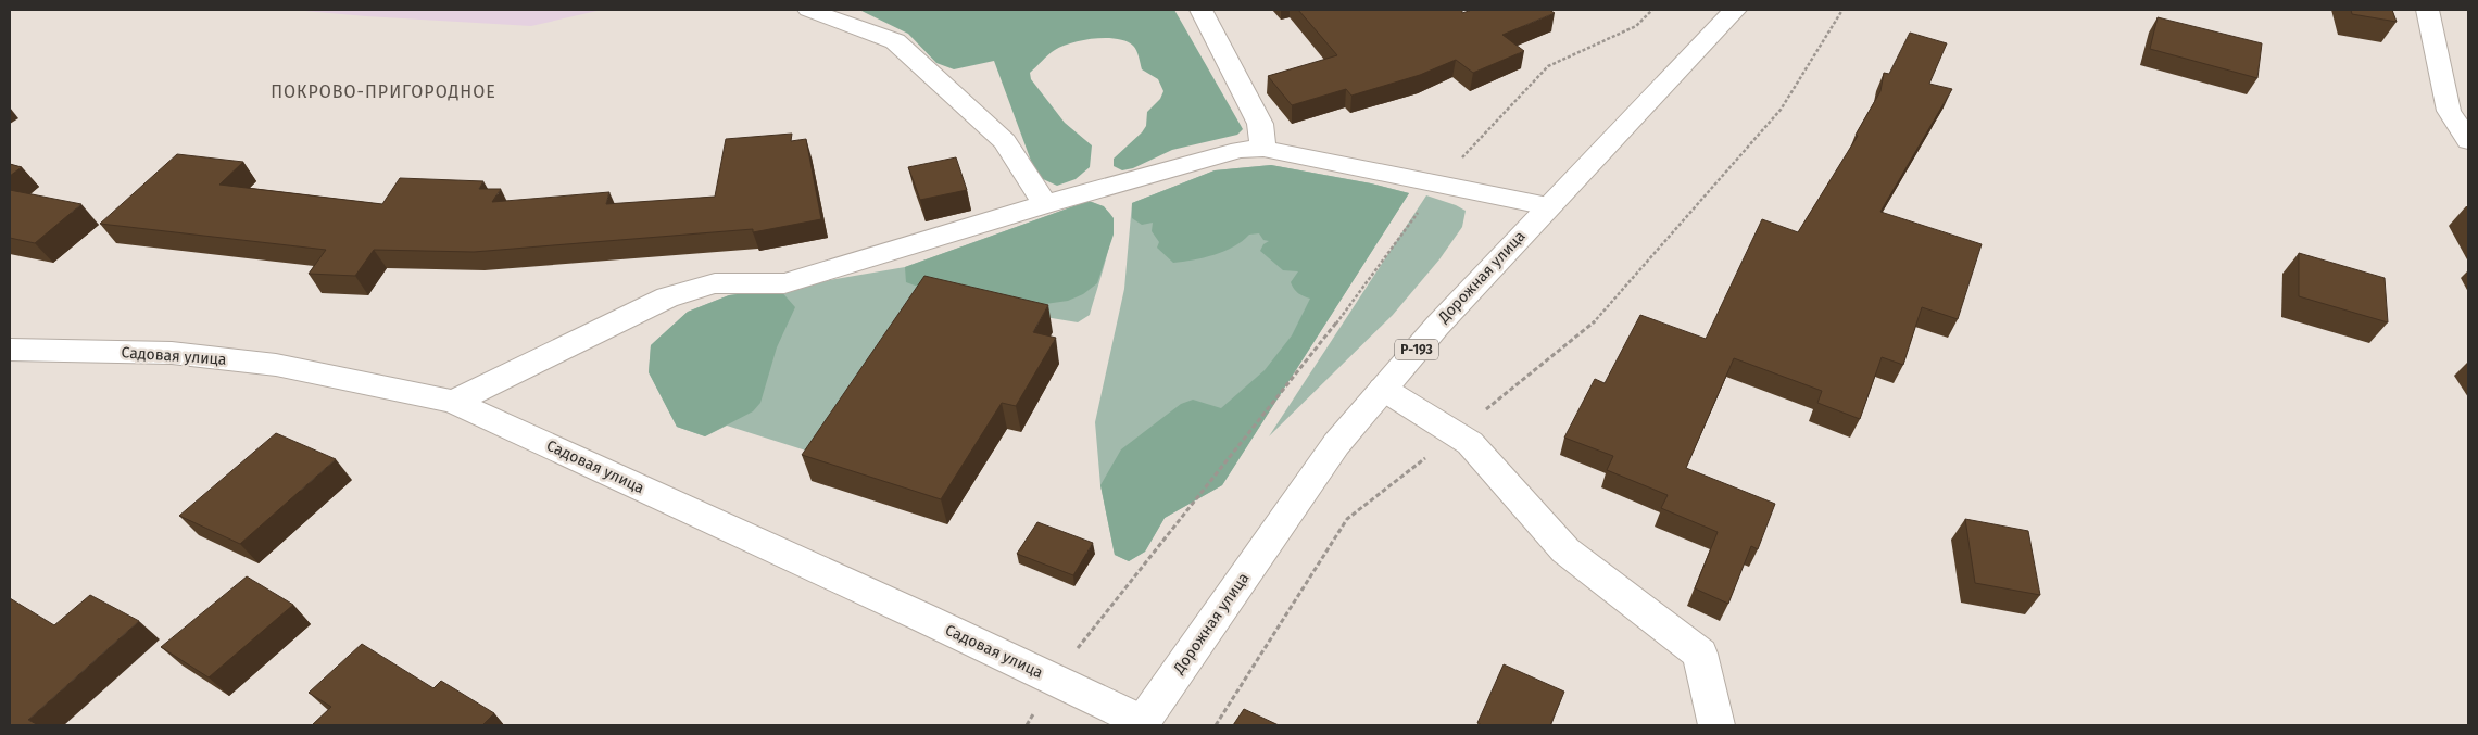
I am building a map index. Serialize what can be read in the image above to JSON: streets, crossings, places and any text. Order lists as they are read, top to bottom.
{
  "streets": {
    "street": ["Дорожная улица", "Р-193", "Садовая улица"]
  },
  "crossings": [
    ["Дорожная улица", "Садовая улица"]
  ],
  "districts": ["ПОКРОВО-ПРИГОРОДНОЕ"]
}
